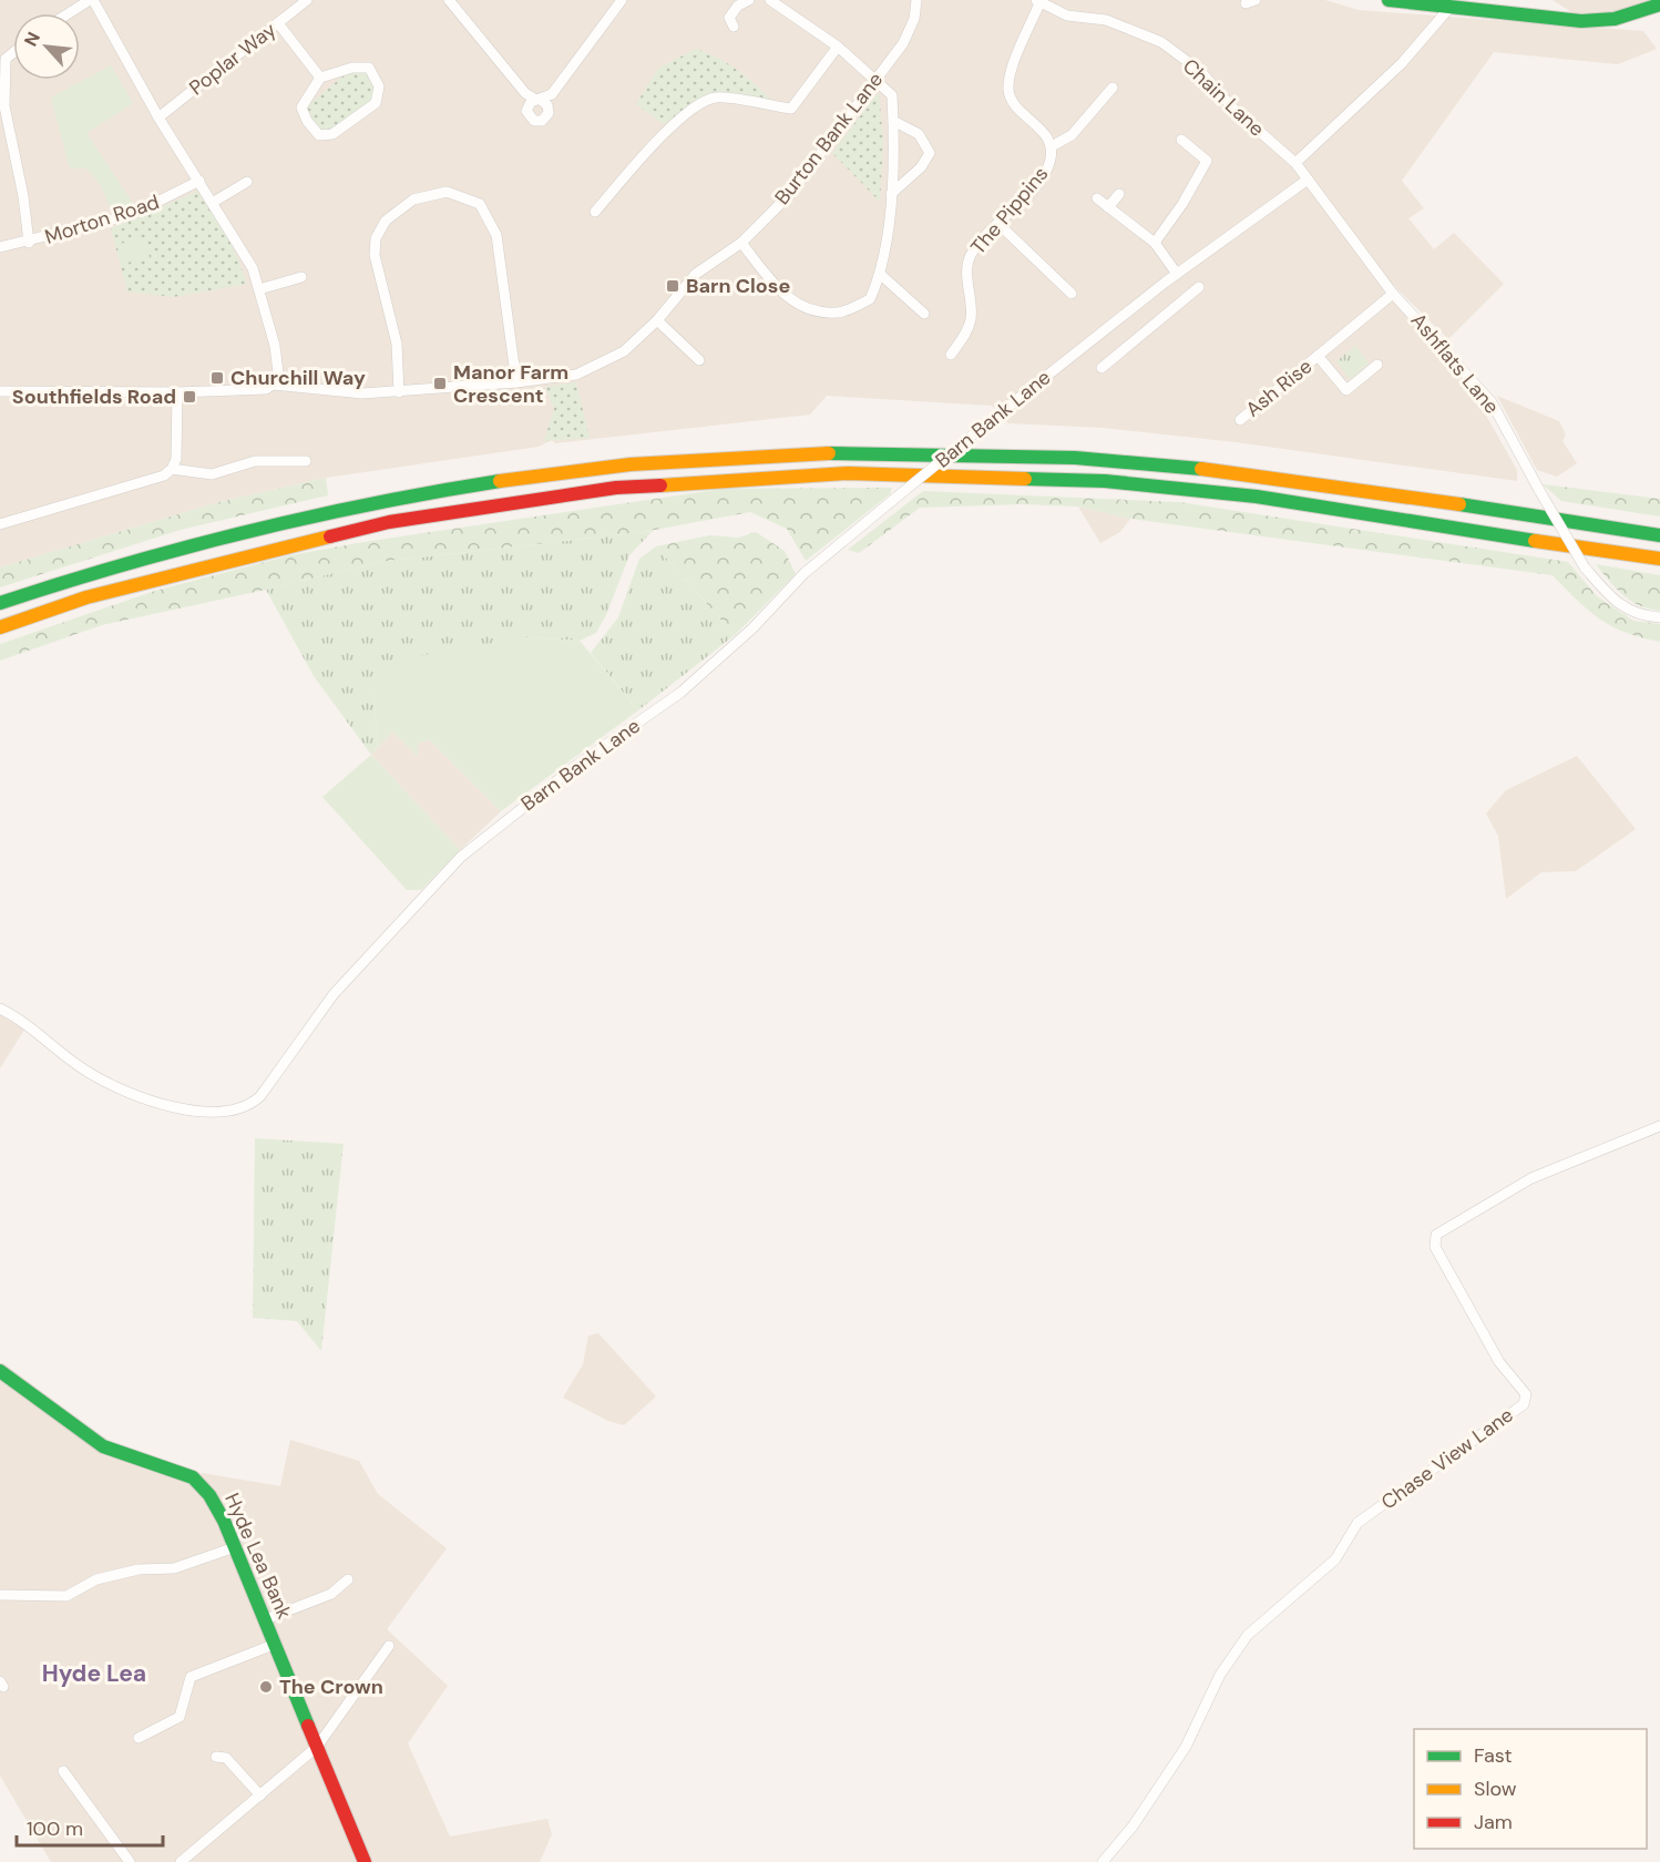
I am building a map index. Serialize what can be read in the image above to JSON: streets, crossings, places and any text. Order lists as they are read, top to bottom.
{
  "streets": {
    "main road": ["Hyde Lea Bank"],
    "street": [
      "Poplar Way",
      "Chain Lane",
      "Burton Bank Lane",
      "The Pippins",
      "Morton Road",
      "Ashflats Lane",
      "Ash Rise",
      "Barn Bank Lane",
      "Chase View Lane"
    ]
  },
  "crossings": [
    ["Chain Lane", "The Pippins"],
    ["Chain Lane", "Ashflats Lane"],
    ["Ashflats Lane", "Ash Rise"],
    ["Ashflats Lane", "Barn Bank Lane"]
  ],
  "districts": ["Hyde Lea"],
  "places": {
    "transit": [
      "Barn Close",
      "Churchill Way",
      "Manor Farm Crescent",
      "Southfields Road"
    ],
    "other": ["The Crown"]
  },
  "legend": ["Fast", "Slow", "Jam"],
  "scale_bar": "100 m",
  "north": "top left"
}
